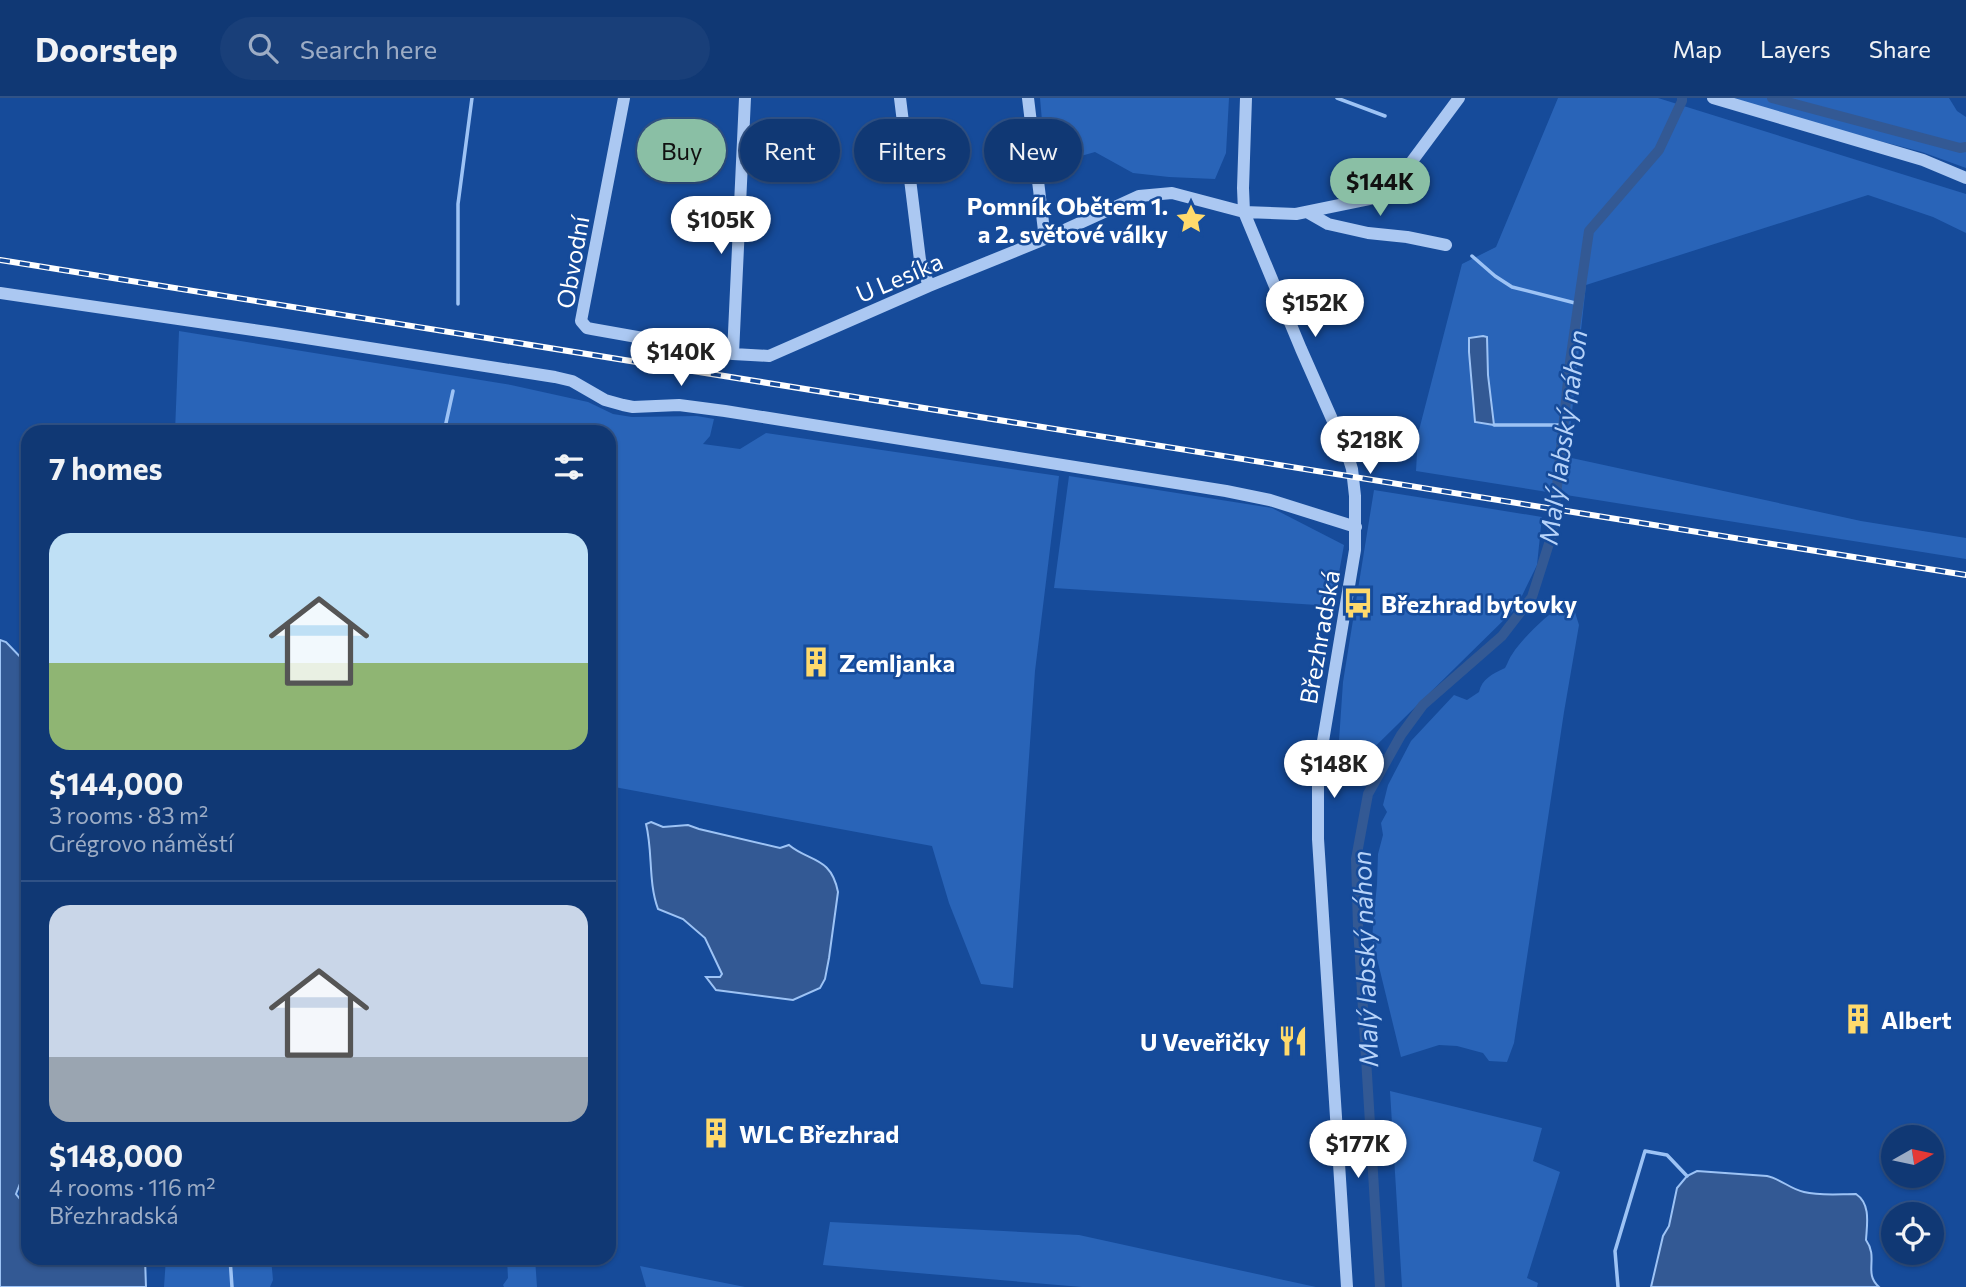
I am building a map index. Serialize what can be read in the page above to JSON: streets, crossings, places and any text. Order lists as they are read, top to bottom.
{
  "streets": {
    "street": ["Obvodní", "U Lesíka", "Březhradská"]
  },
  "crossings": [
    ["Obvodní", "U Lesíka"],
    ["U Lesíka", "Březhradská"]
  ],
  "water": ["Malý labský náhon"],
  "places": {
    "place": ["Pomník Obětem 1. a 2. světové války"],
    "bus stop": ["Březhrad bytovky"],
    "building": ["Zemljanka", "Albert", "WLC Březhrad"],
    "restaurant": ["U Veveřičky"]
  },
  "north": "right",
  "page": {
    "header": "Doorstep",
    "search": "Search here",
    "nav": ["Map", "Layers", "Share"],
    "chip": [
      "Buy",
      "Rent",
      "Filters",
      "New"
    ],
    "price": [
      "$144K",
      "$105K",
      "$152K",
      "$140K",
      "$218K",
      "$148K",
      "$177K"
    ],
    "heading": "7 homes",
    "list": [
      {
        "name": "$144,000",
        "note": "3 rooms · 83 m² · Grégrovo náměstí"
      },
      {
        "name": "$148,000",
        "note": "4 rooms · 116 m² · Březhradská"
      }
    ]
  }
}
